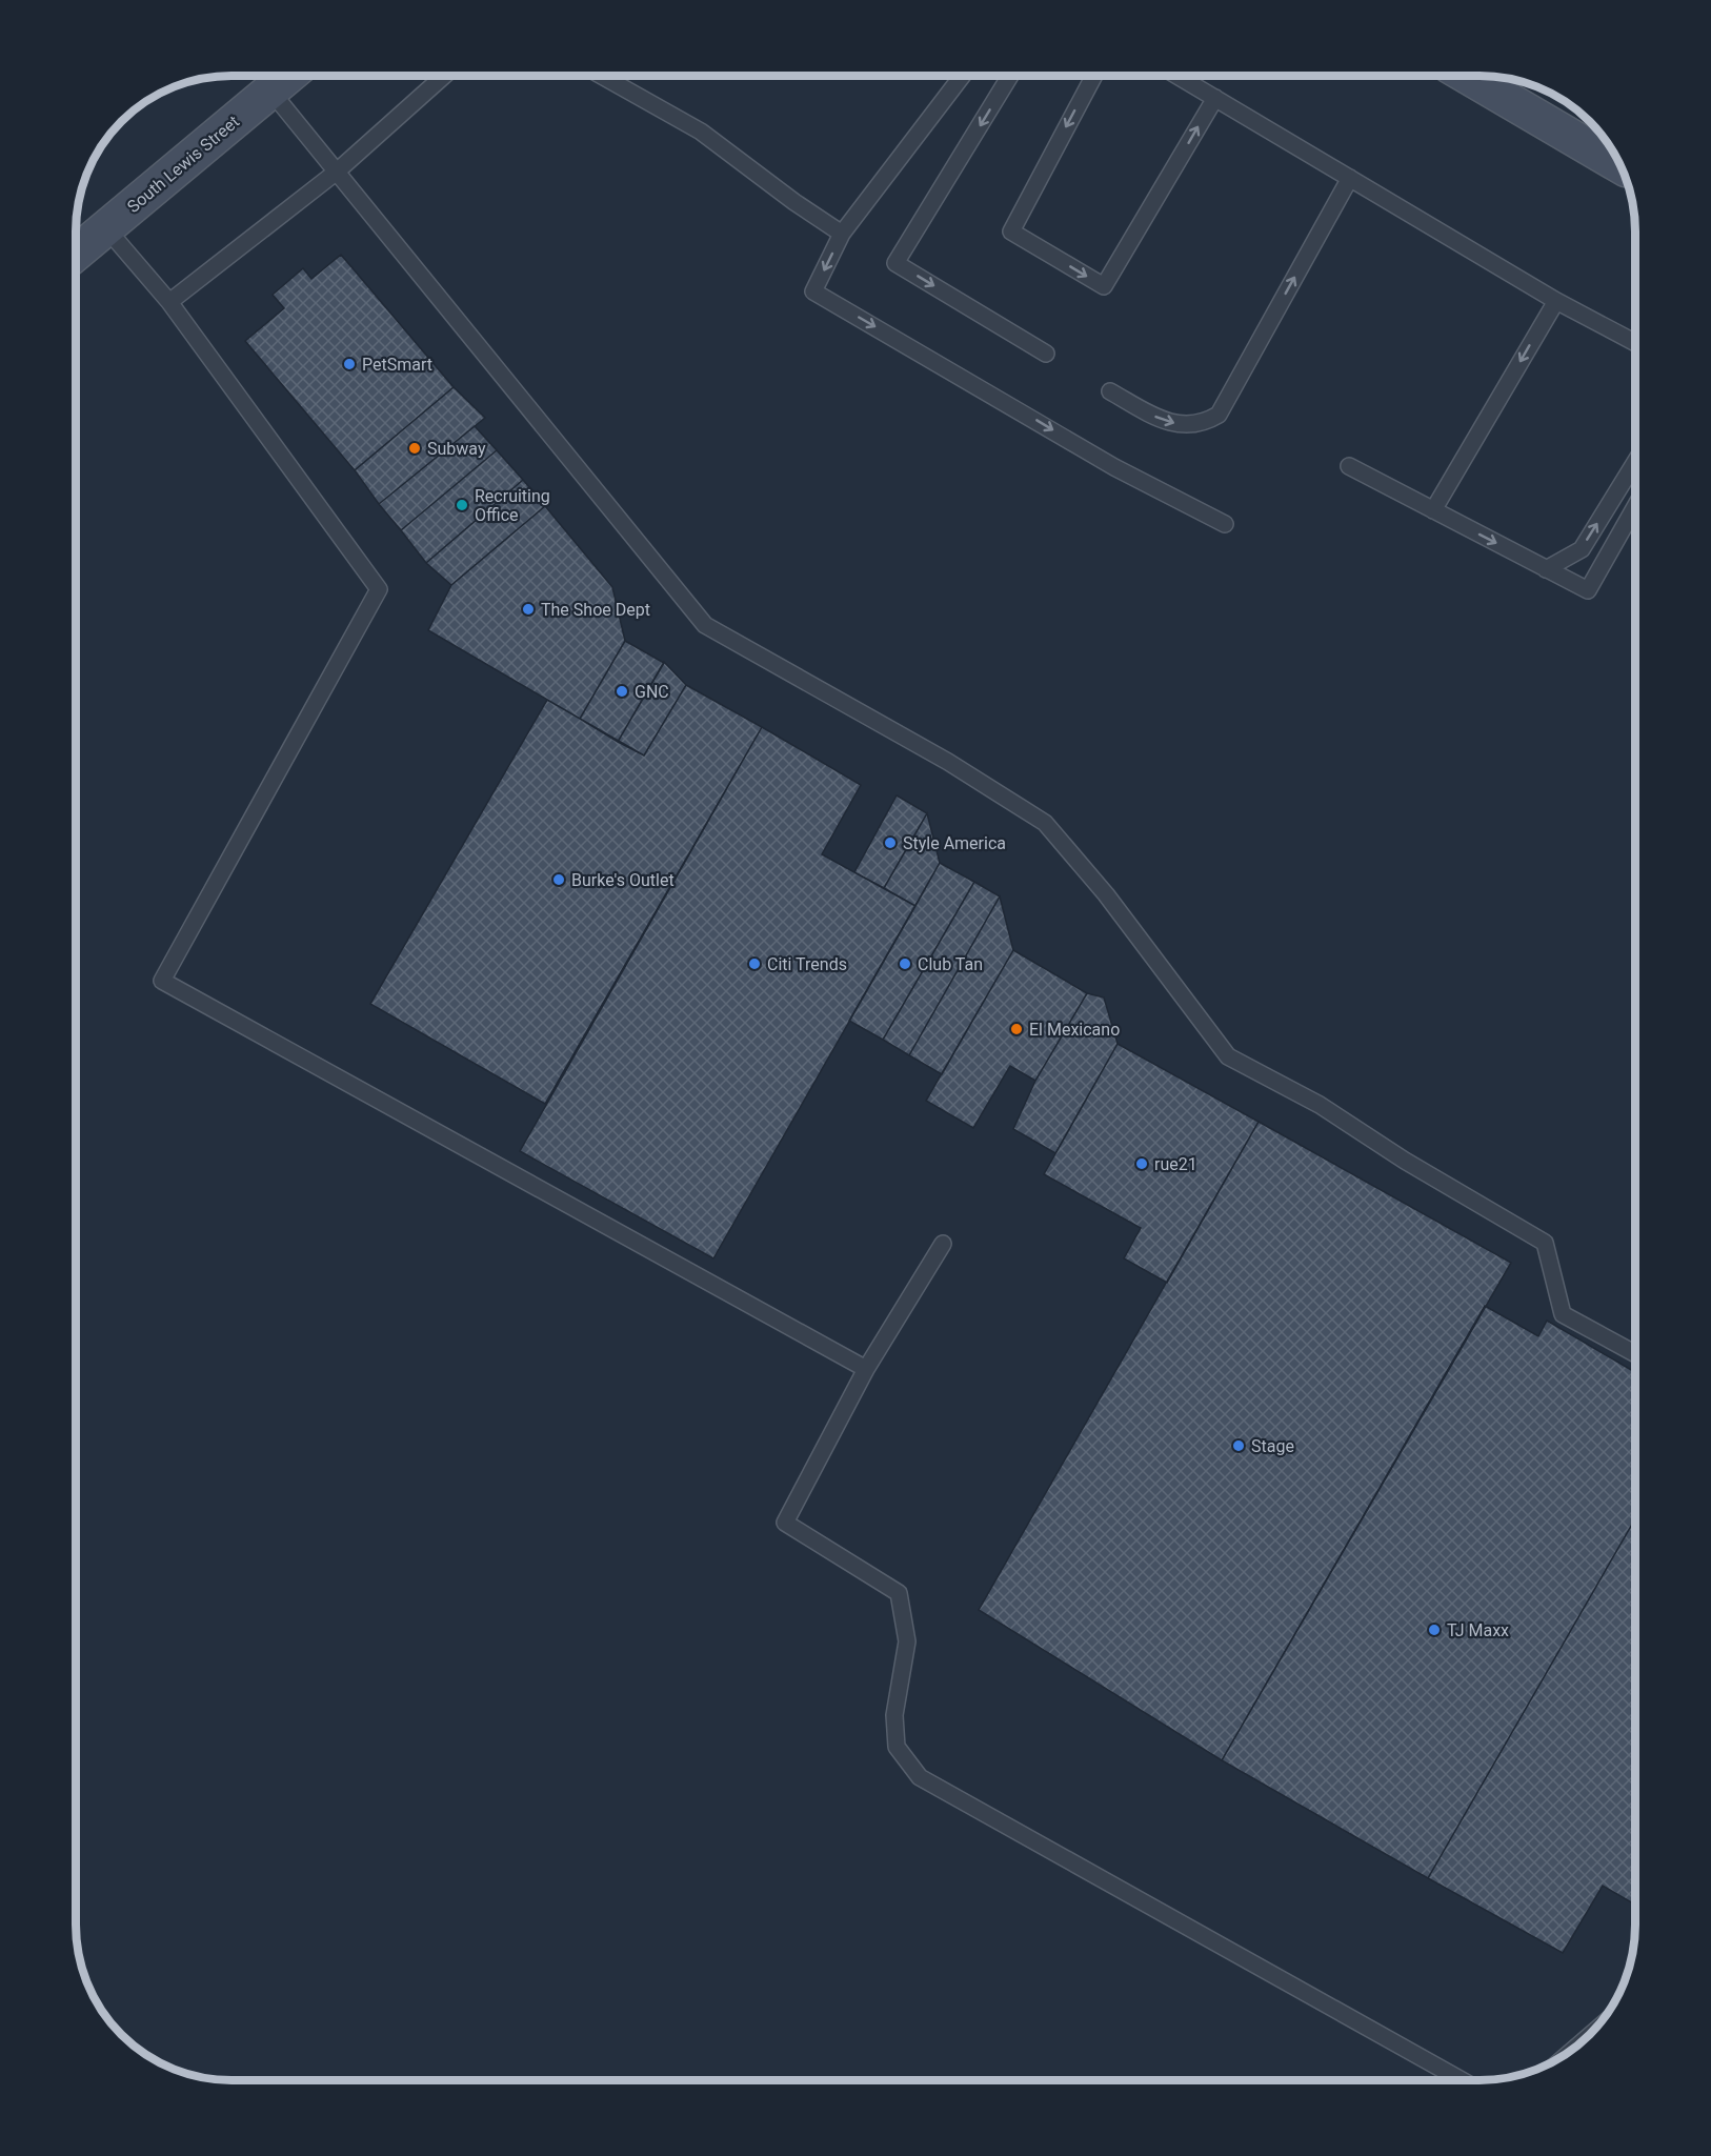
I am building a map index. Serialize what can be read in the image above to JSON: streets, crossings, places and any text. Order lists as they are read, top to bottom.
{
  "streets": {
    "main road": ["South Lewis Street"]
  },
  "places": [
    "PetSmart",
    "Subway",
    "Recruiting Office",
    "The Shoe Dept",
    "GNC",
    "Style America",
    "Burke's Outlet",
    "Citi Trends",
    "Club Tan",
    "El Mexicano",
    "rue21",
    "Stage",
    "TJ Maxx"
  ]
}
